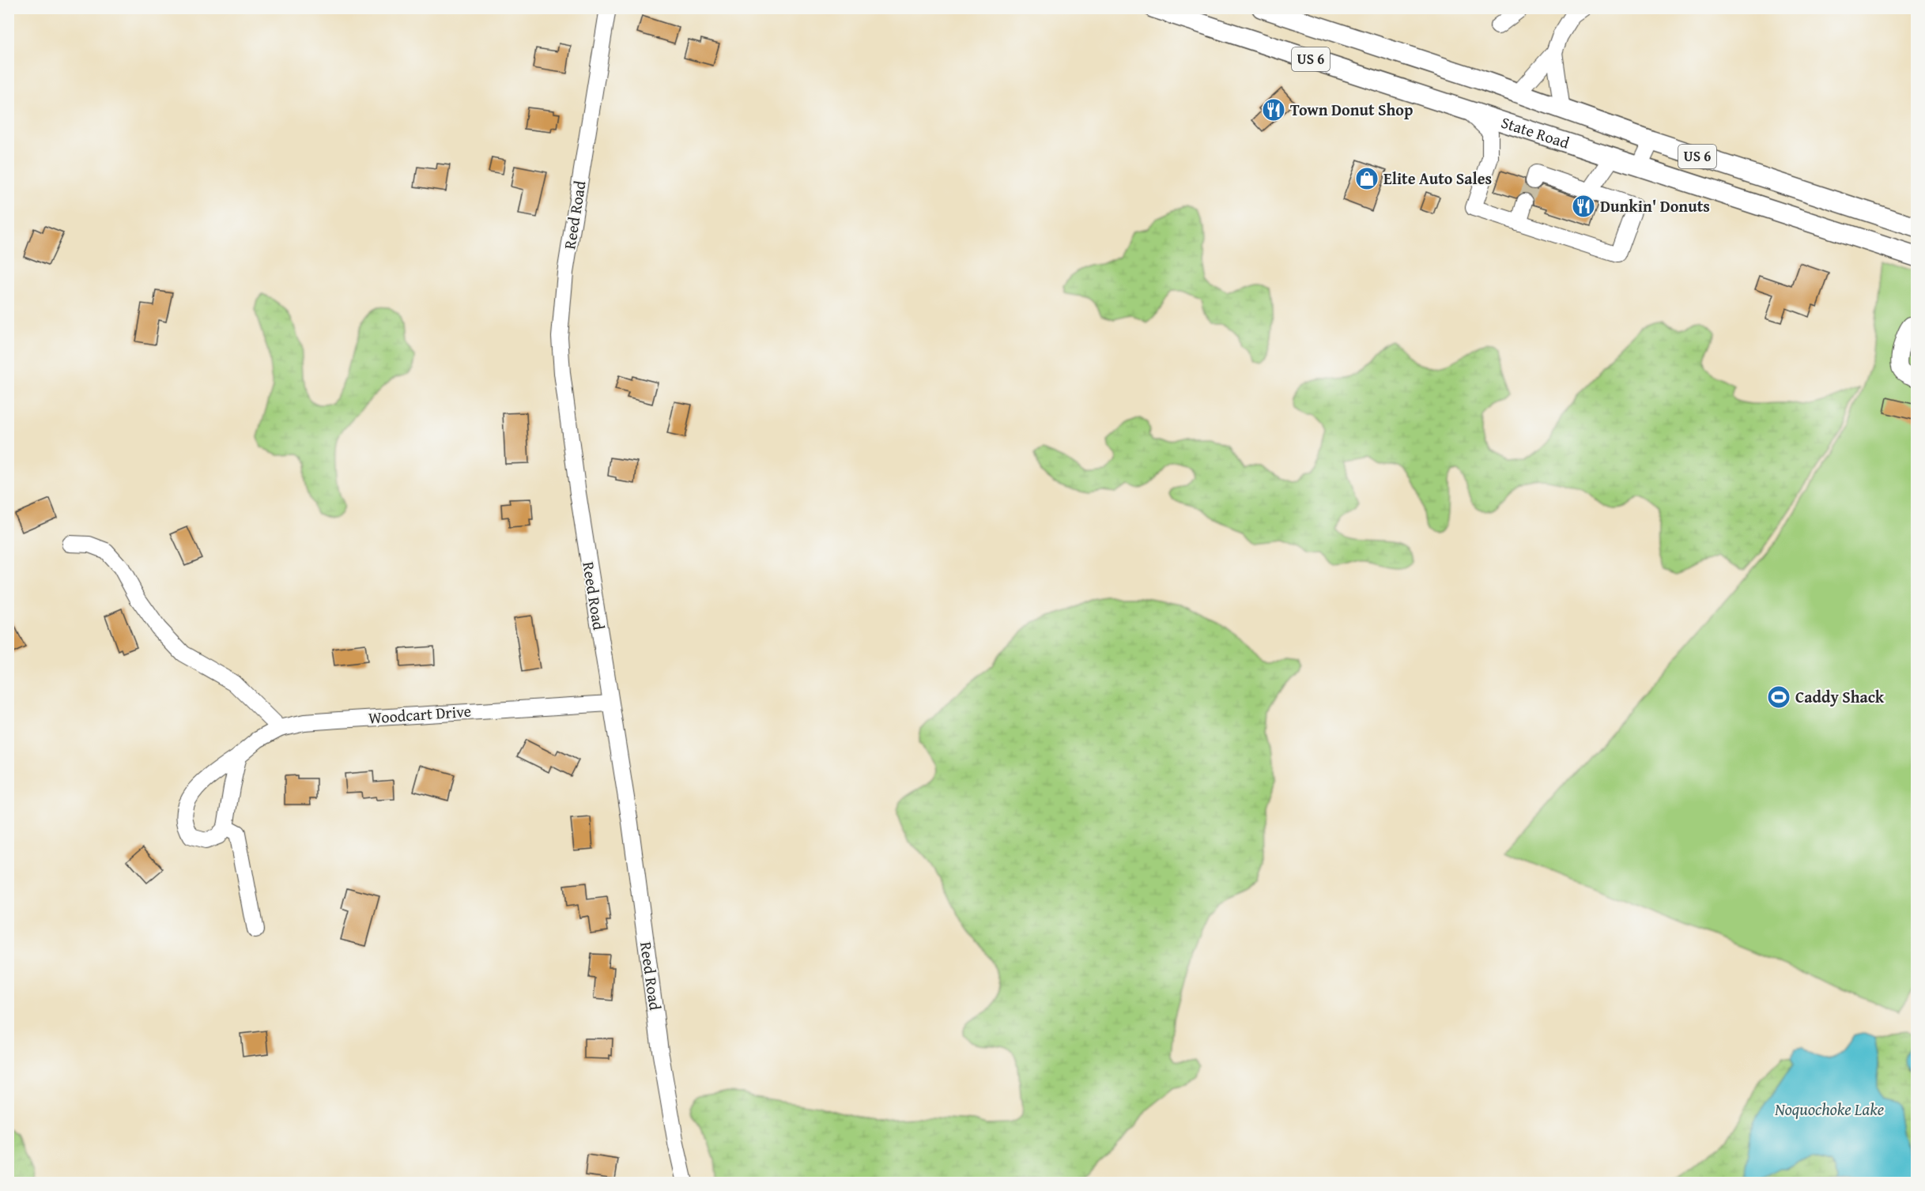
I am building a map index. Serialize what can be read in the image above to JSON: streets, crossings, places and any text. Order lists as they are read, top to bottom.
{
  "streets": {
    "main road": ["US 6", "State Road"],
    "street": ["Reed Road", "Woodcart Drive"]
  },
  "crossings": [
    ["Reed Road", "Woodcart Drive"]
  ],
  "water": ["Noquochoke Lake"],
  "places": {
    "restaurant": ["Town Donut Shop", "Dunkin' Donuts"],
    "shop": ["Elite Auto Sales"],
    "sports": ["Caddy Shack"]
  }
}
